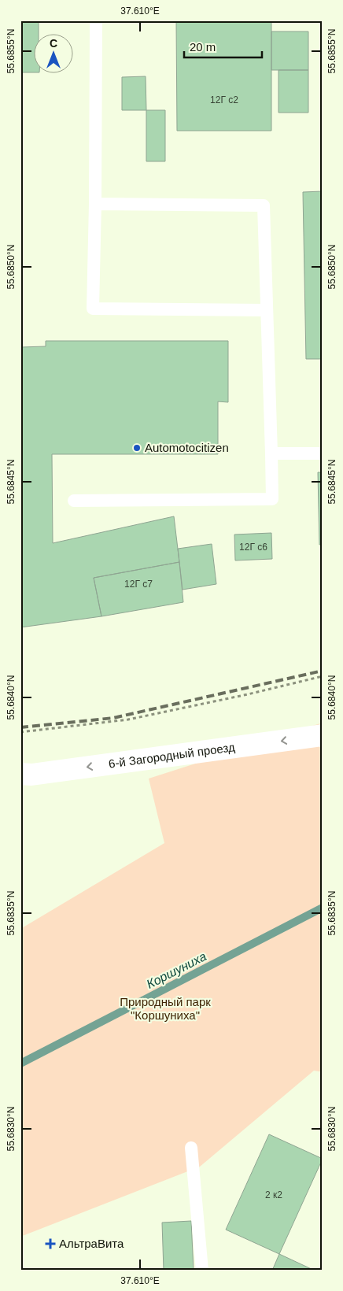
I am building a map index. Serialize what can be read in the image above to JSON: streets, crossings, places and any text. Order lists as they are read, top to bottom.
{
  "streets": {
    "street": ["6-й Загородный проезд"]
  },
  "one_way": ["6-й Загородный проезд"],
  "water": ["Коршуниха"],
  "parks": ["Природный парк \"Коршуниха\""],
  "places": {
    "other": ["Automotocitizen"],
    "health": ["АльтраВита"]
  },
  "house_numbers": [
    "12Г с2",
    "12Г с6",
    "12Г с7",
    "2 к2"
  ],
  "scale_bar": "20 m",
  "north": "top",
  "coordinates": [
    "37.610°E",
    "55.6855°N",
    "55.6850°N",
    "55.6845°N",
    "55.6840°N",
    "55.6835°N",
    "55.6830°N"
  ]
}
